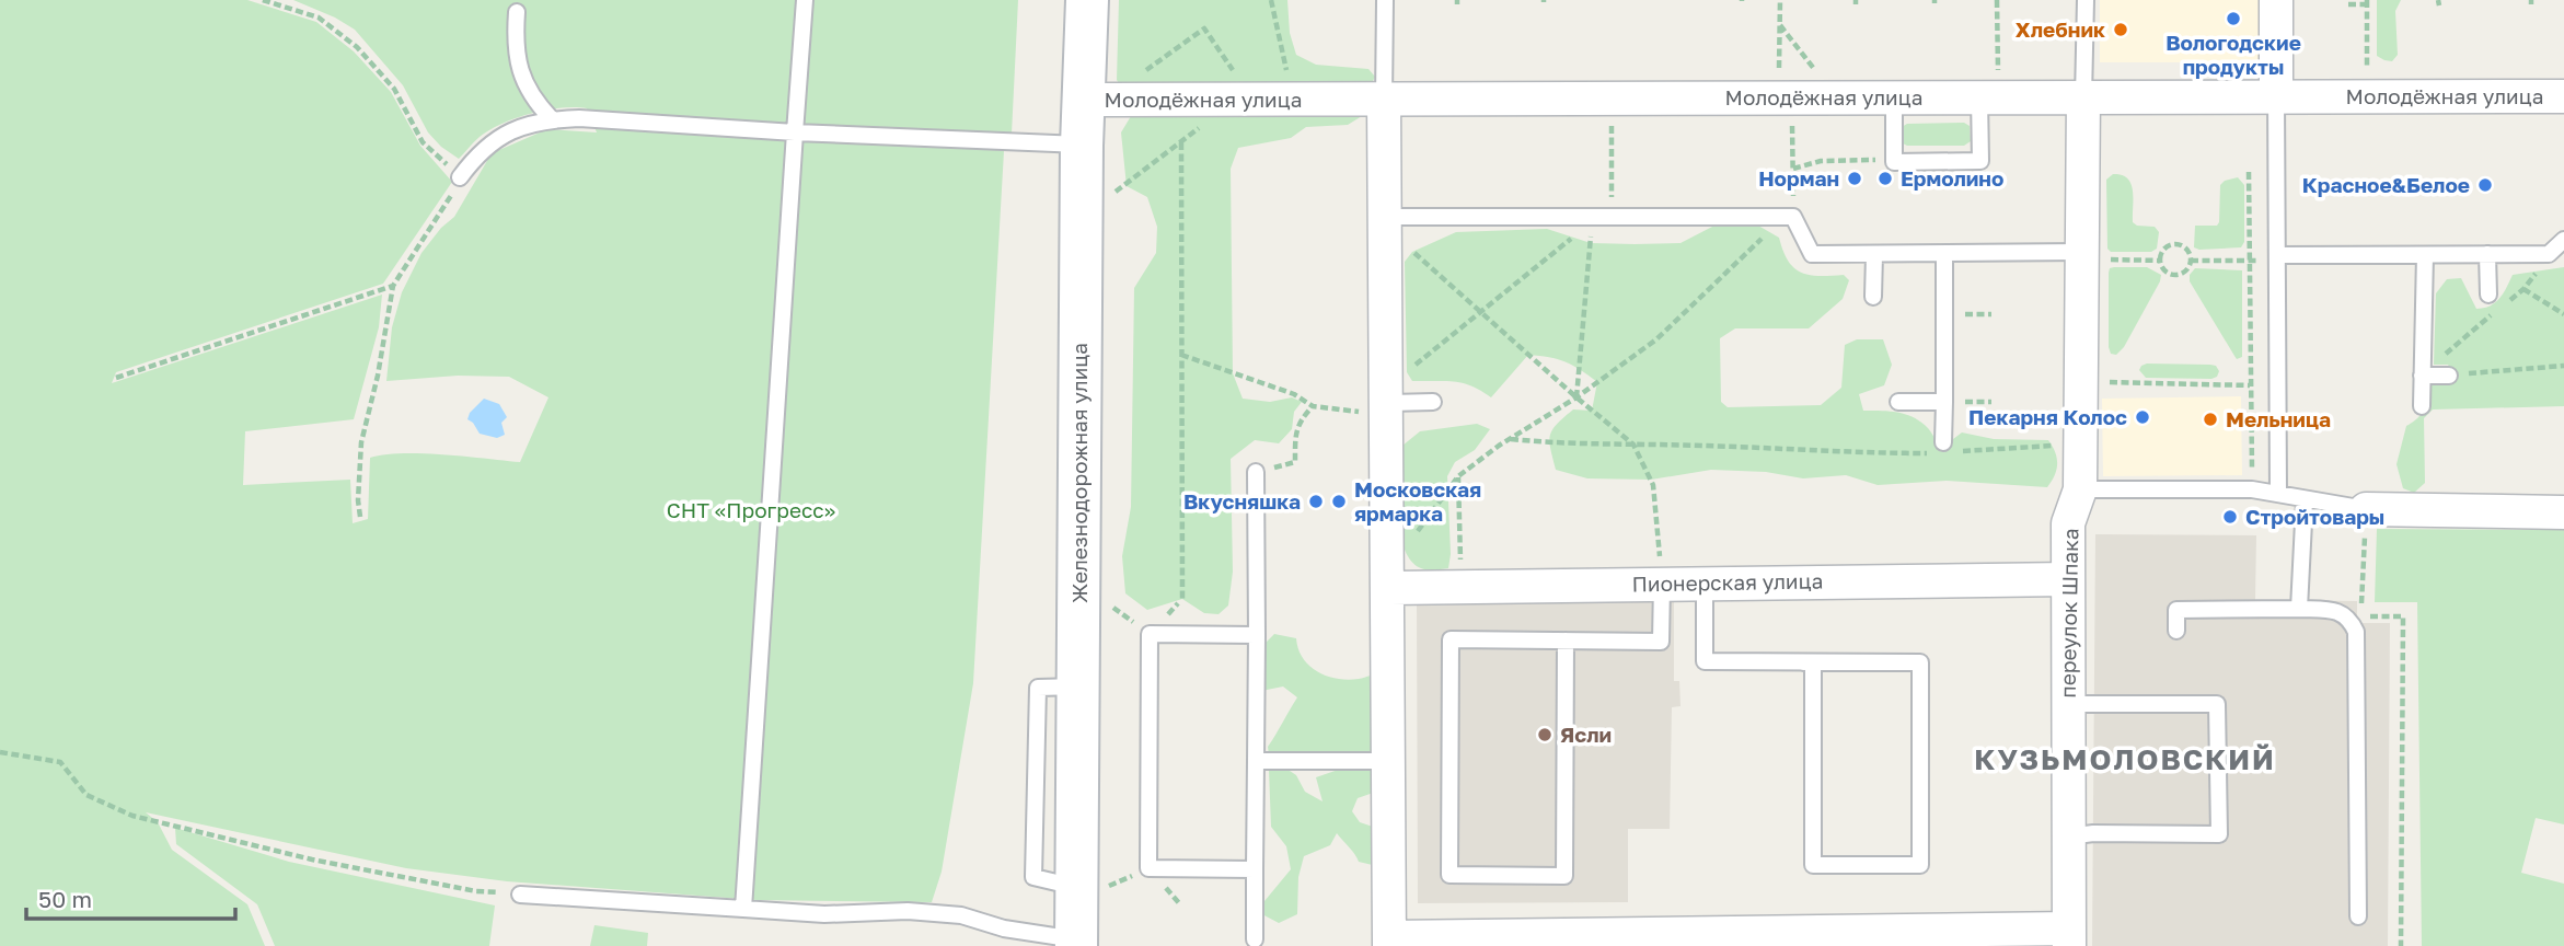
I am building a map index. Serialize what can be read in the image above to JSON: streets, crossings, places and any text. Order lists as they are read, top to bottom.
{
  "streets": {
    "main road": ["Железнодорожная улица"],
    "street": ["Молодёжная улица", "Пионерская улица", "переулок Шпака"]
  },
  "crossings": [
    ["Молодёжная улица", "Железнодорожная улица"],
    ["Молодёжная улица", "переулок Шпака"],
    ["Пионерская улица", "переулок Шпака"]
  ],
  "districts": ["КУЗЬМОЛОВСКИЙ"],
  "parks": ["СНТ «Прогресс»"],
  "places": [
    "Вологодские продукты",
    "Хлебник",
    "Норман",
    "Ермолино",
    "Красное&Белое",
    "Пекарня Колос",
    "Мельница",
    "Вкусняшка",
    "Московская ярмарка",
    "Стройтовары",
    "Ясли"
  ],
  "scale_bar": "50 m"
}
